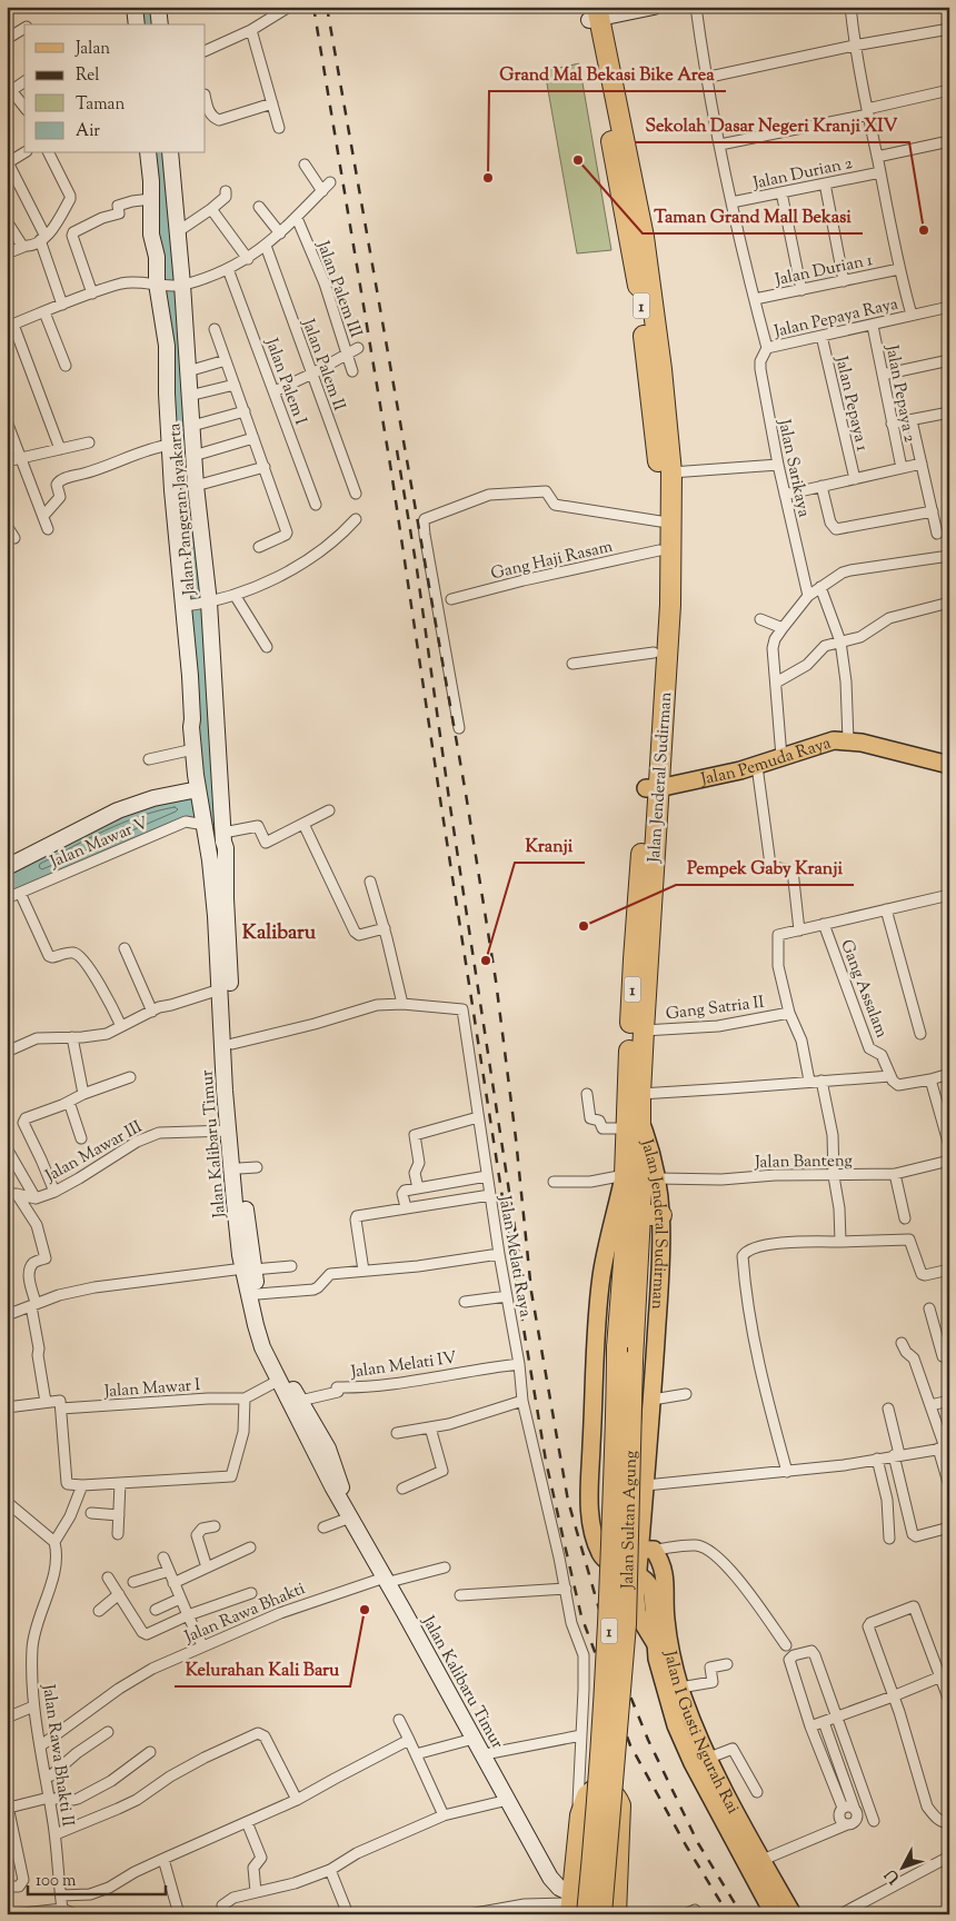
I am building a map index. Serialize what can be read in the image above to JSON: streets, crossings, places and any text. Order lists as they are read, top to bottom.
{
  "streets": {
    "highway": ["1", "Jalan Jenderal Sudirman", "Jalan Sultan Agung"],
    "main road": ["Jalan Pemuda Raya", "Jalan I Gusti Ngurah Rai"],
    "street": [
      "Jalan Durian 2",
      "Jalan Durian 1",
      "Jalan Palem III",
      "Jalan Pepaya Raya",
      "Jalan Palem II",
      "Jalan Palem I",
      "Jalan Pepaya 2",
      "Jalan Pepaya 1",
      "Jalan Sarikaya",
      "Jalan Pangeran Jayakarta",
      "Gang Haji Rasam",
      "Jalan Mawar V",
      "Gang Assalam",
      "Gang Satria II",
      "Jalan Kalibaru Timur",
      "Jalan Mawar III",
      "Jalan Banteng",
      "Jalan Melati Raya",
      "Jalan Melati IV",
      "Jalan Mawar I",
      "Jalan Rawa Bhakti",
      "Jalan Rawa Bhakti II"
    ]
  },
  "crossings": [
    ["Jalan Pepaya Raya", "Jalan Pepaya 2"],
    ["Jalan Pepaya Raya", "Jalan Pepaya 1"],
    ["Jalan Pepaya Raya", "Jalan Sarikaya"],
    ["Jalan Pangeran Jayakarta", "Jalan Kalibaru Timur"],
    ["Gang Haji Rasam", "Jalan Jenderal Sudirman"],
    ["Jalan Pemuda Raya", "Jalan Jenderal Sudirman"],
    ["Jalan Jenderal Sudirman", "Gang Satria II"],
    ["Jalan Jenderal Sudirman", "Jalan Banteng"],
    ["Jalan Jenderal Sudirman", "Jalan Sultan Agung"],
    ["Jalan Jenderal Sudirman", "Jalan I Gusti Ngurah Rai"],
    ["Jalan Mawar V", "Jalan Kalibaru Timur"],
    ["Jalan Kalibaru Timur", "Jalan Mawar III"],
    ["Jalan Kalibaru Timur", "Jalan Melati Raya"],
    ["Jalan Kalibaru Timur", "Jalan Melati IV"],
    ["Jalan Kalibaru Timur", "Jalan Rawa Bhakti"],
    ["Jalan Melati Raya", "Jalan Melati IV"],
    ["Jalan Rawa Bhakti", "Jalan Rawa Bhakti II"]
  ],
  "districts": ["Kalibaru"],
  "places": [
    "Taman Grand Mall Bekasi",
    "Grand Mal Bekasi Bike Area",
    "Sekolah Dasar Negeri Kranji XIV",
    "Pempek Gaby Kranji",
    "Kranji",
    "Kelurahan Kali Baru"
  ],
  "legend": [
    "Jalan",
    "Rel",
    "Taman",
    "Air"
  ],
  "scale_bar": "100 m",
  "north": "bottom left"
}
